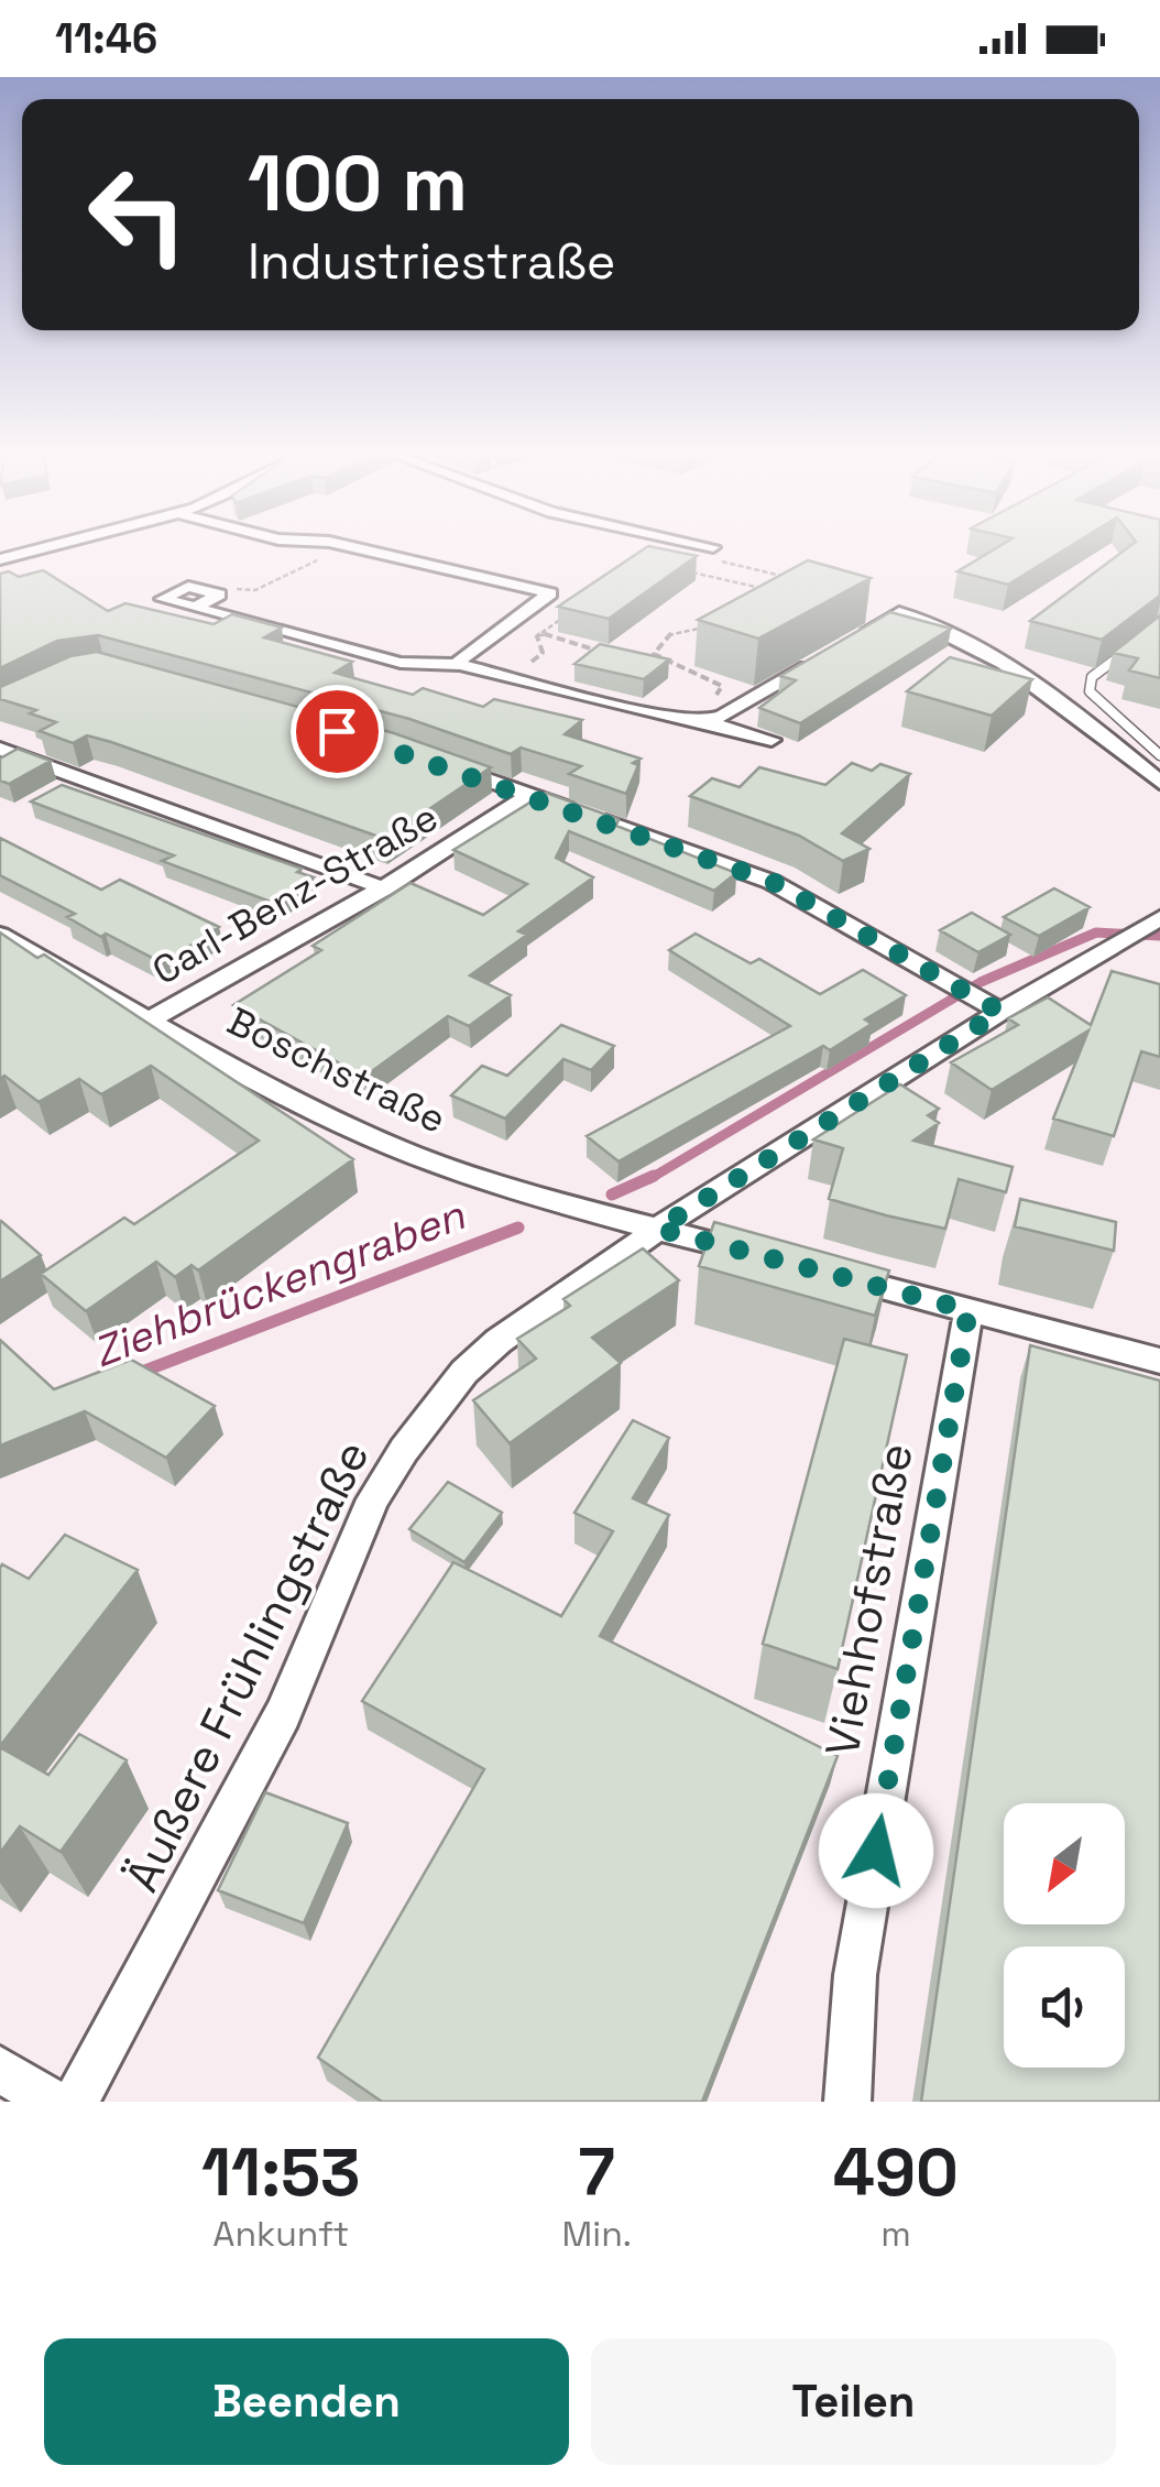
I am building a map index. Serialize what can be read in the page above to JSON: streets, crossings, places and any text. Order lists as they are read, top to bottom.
{
  "streets": {
    "street": [
      "Carl-Benz-Straße",
      "Boschstraße",
      "Viehhofstraße",
      "Äußere Frühlingstraße"
    ]
  },
  "crossings": [
    ["Carl-Benz-Straße", "Boschstraße"],
    ["Boschstraße", "Äußere Frühlingstraße"]
  ],
  "water": ["Ziehbrückengraben"],
  "north": "bottom left",
  "page": {
    "status": "11:46",
    "turn": ["100 m", "Industriestraße"],
    "eta": [
      "11:53",
      "Ankunft",
      "7",
      "Min.",
      "490",
      "m"
    ],
    "buttons": ["Beenden", "Teilen"]
  }
}
